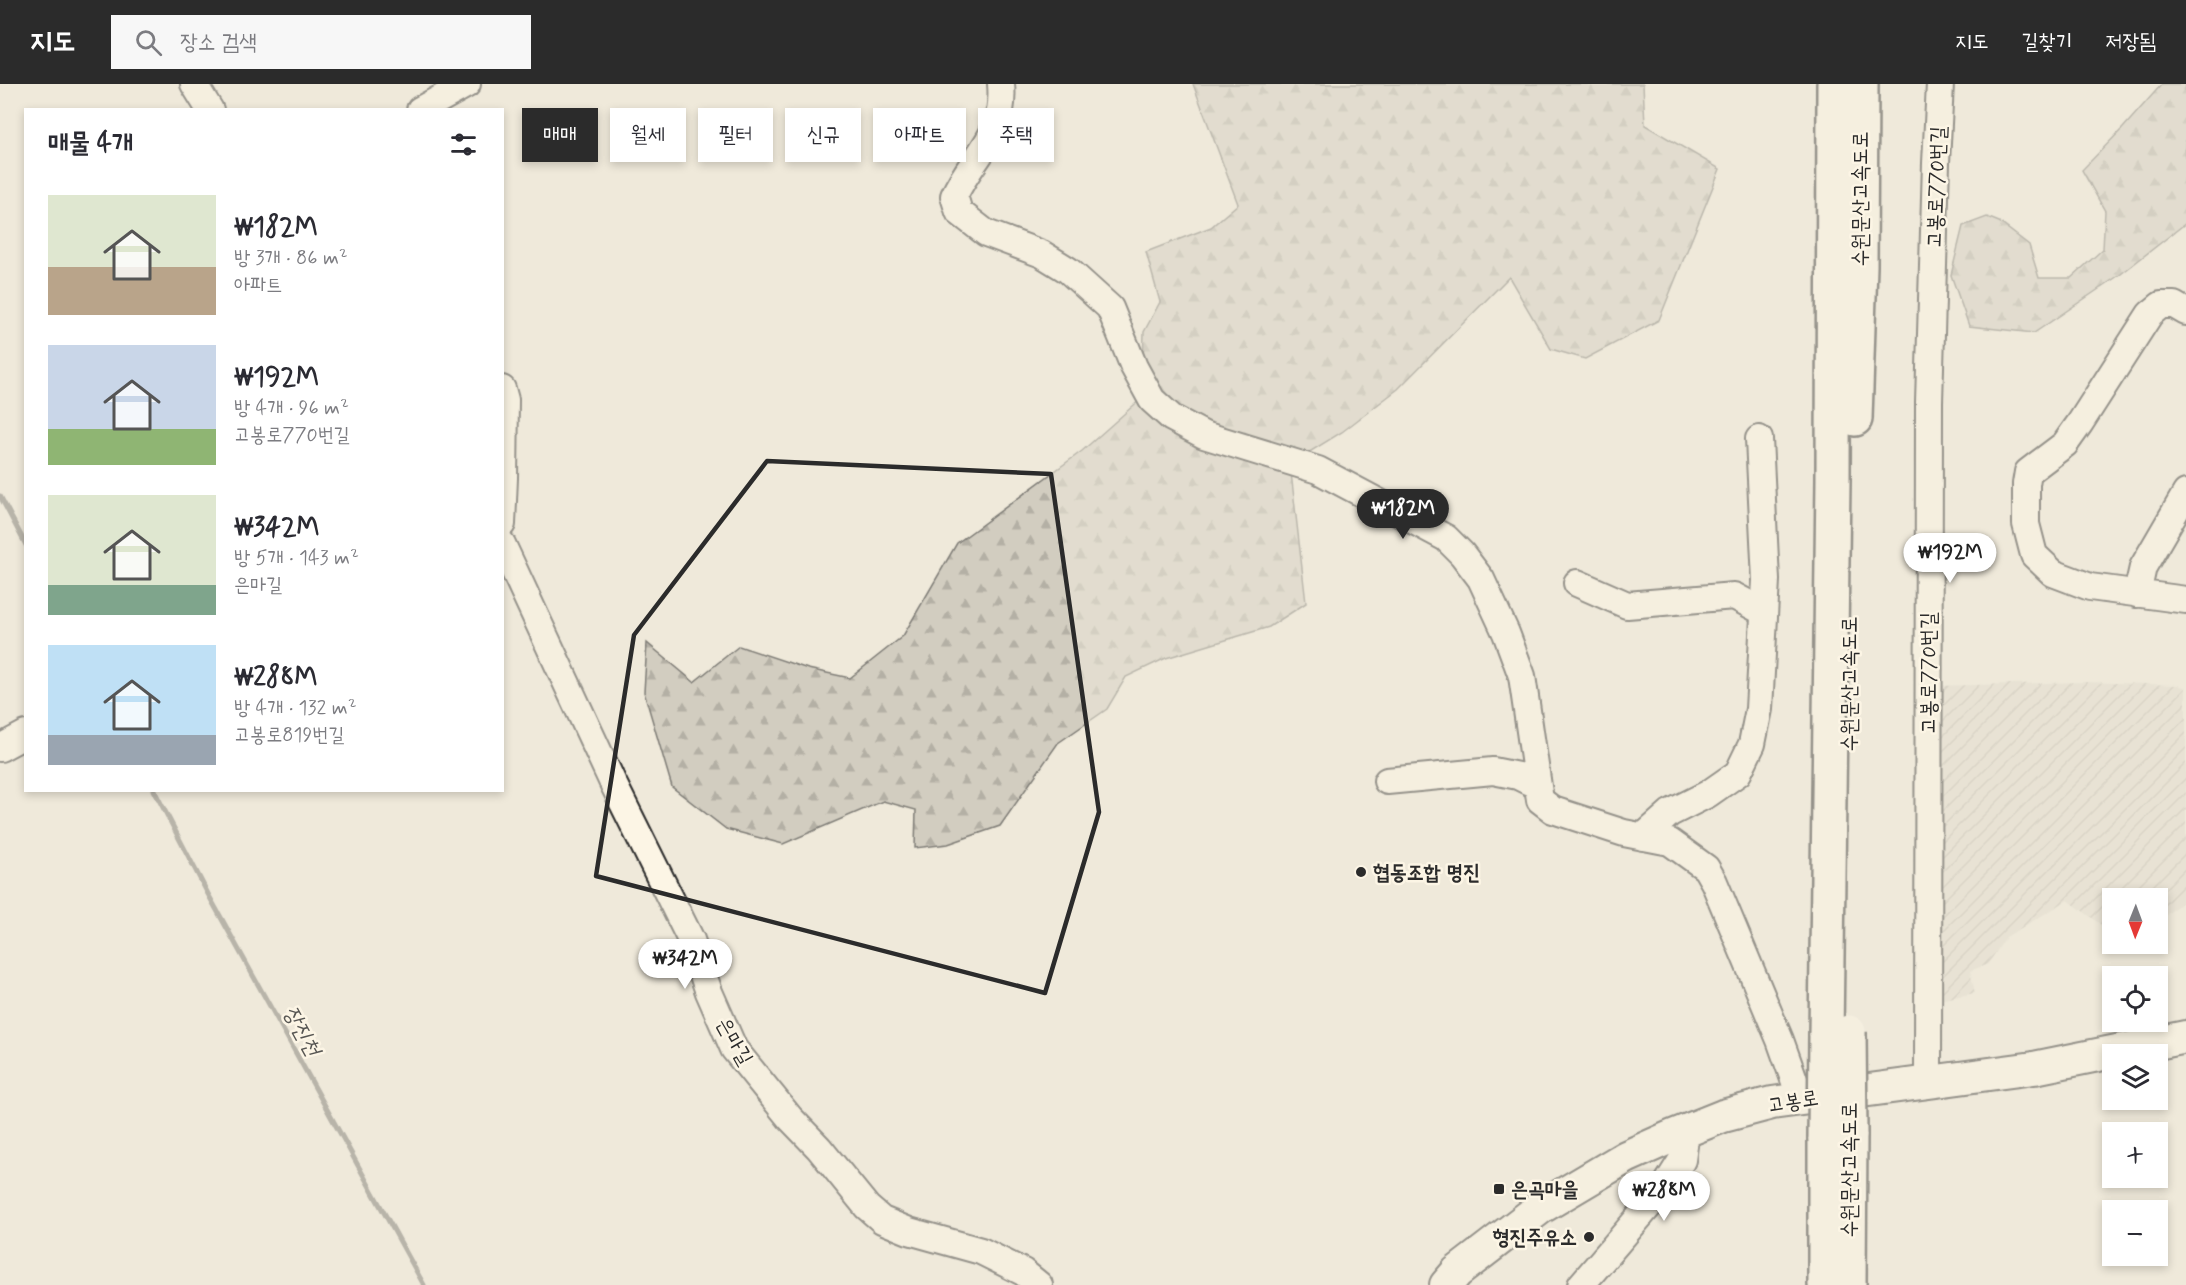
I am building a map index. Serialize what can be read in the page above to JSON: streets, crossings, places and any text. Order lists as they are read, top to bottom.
{
  "streets": {
    "highway": ["수원문산고속도로"],
    "main road": ["고봉로"],
    "street": ["고봉로770번길", "은마길"]
  },
  "crossings": [
    ["고봉로770번길", "고봉로"]
  ],
  "water": ["장진천"],
  "places": {
    "other": ["협동조합 명진", "형진주유소"],
    "transit": ["은곡마을"]
  },
  "north": "bottom",
  "page": {
    "header": "지도",
    "search": "장소 검색",
    "nav": ["지도", "길찾기", "저장됨"],
    "chip": [
      "매매",
      "월세",
      "필터",
      "신규",
      "아파트",
      "주택"
    ],
    "heading": "매물 4개",
    "list": [
      {
        "name": "₩182M",
        "note": "방 3개 · 86 m² · 아파트"
      },
      {
        "name": "₩192M",
        "note": "방 4개 · 96 m² · 고봉로770번길"
      },
      {
        "name": "₩342M",
        "note": "방 5개 · 143 m² · 은마길"
      },
      {
        "name": "₩288M",
        "note": "방 4개 · 132 m² · 고봉로819번길"
      }
    ],
    "price": [
      "₩182M",
      "₩192M",
      "₩342M",
      "₩288M"
    ],
    "map_buttons": ["+", "−"]
  }
}
